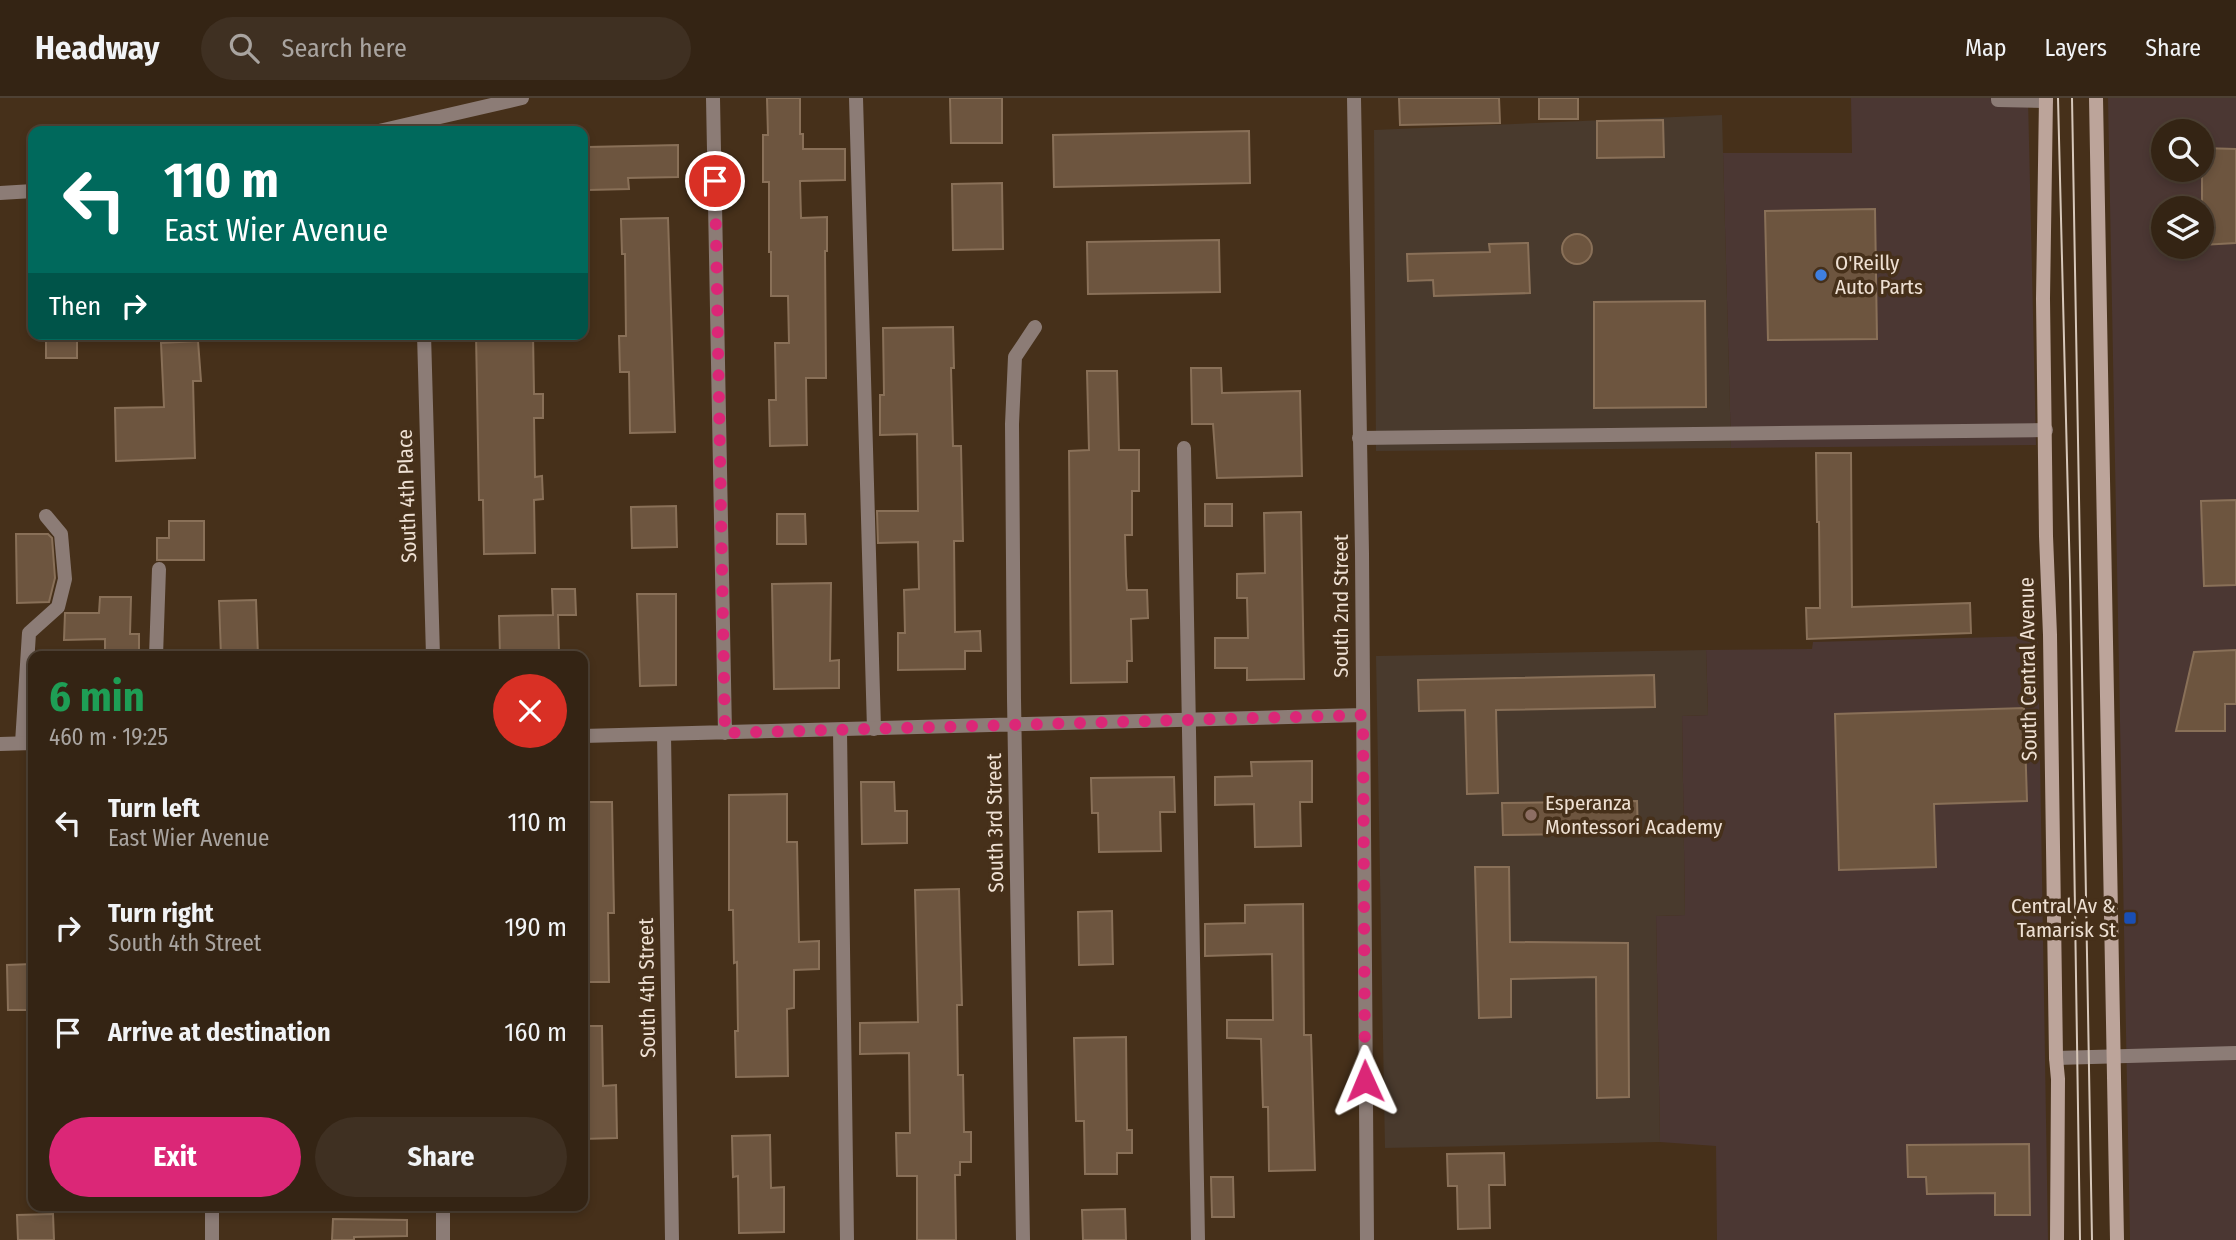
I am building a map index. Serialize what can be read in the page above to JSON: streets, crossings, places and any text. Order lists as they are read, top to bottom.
{
  "streets": {
    "main road": ["South Central Avenue"],
    "street": [
      "South 4th Place",
      "South 2nd Street",
      "South 3rd Street",
      "South 4th Street"
    ]
  },
  "places": {
    "other": ["O'Reilly Auto Parts", "Esperanza Montessori Academy"],
    "transit": ["Central Av & Tamarisk St"]
  },
  "page": {
    "header": "Headway",
    "search": "Search here",
    "nav": ["Map", "Layers", "Share"],
    "turn": ["110 m", "East Wier Avenue"],
    "then": "Then",
    "heading": ["6 min", "460 m · 19:25"],
    "list": [
      {
        "name": "Turn left",
        "note": "East Wier Avenue",
        "value": "110 m"
      },
      {
        "name": "Turn right",
        "note": "South 4th Street",
        "value": "190 m"
      },
      {
        "name": "Arrive at destination",
        "value": "160 m"
      }
    ],
    "buttons": ["Exit", "Share"]
  }
}
